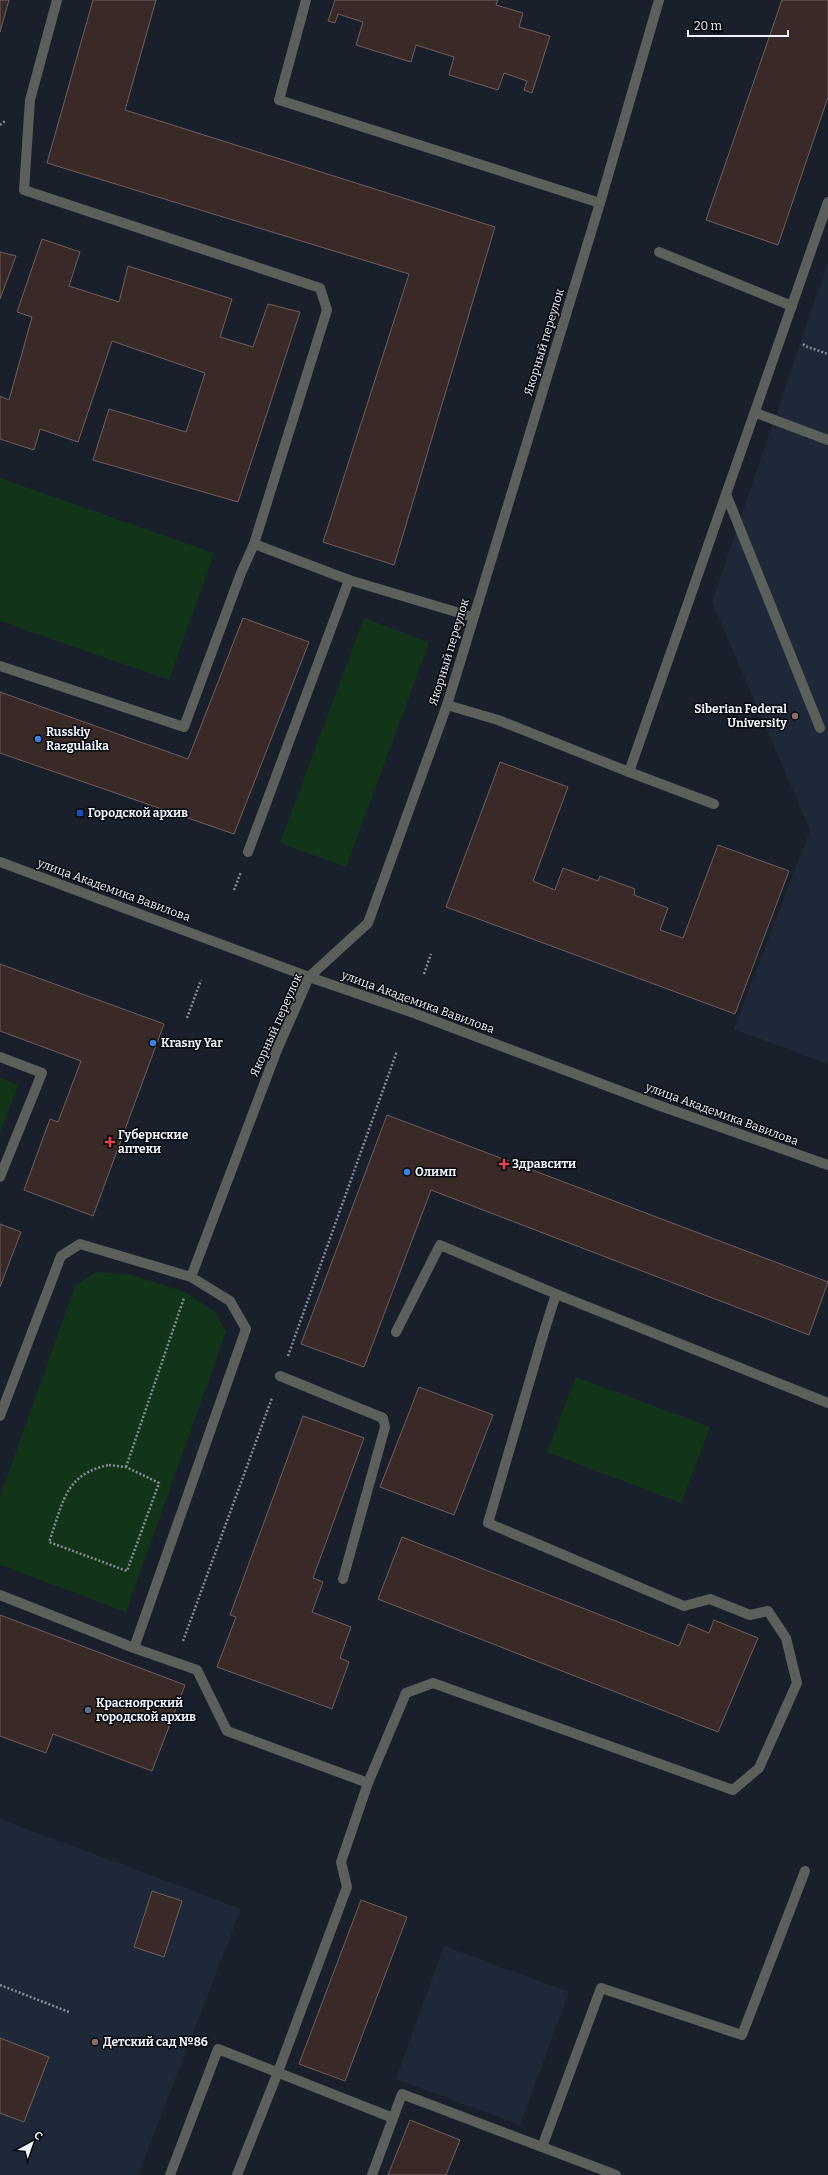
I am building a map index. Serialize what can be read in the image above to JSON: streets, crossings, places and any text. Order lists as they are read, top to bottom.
{
  "streets": {
    "street": ["Якорный переулок", "улица Академика Вавилова"]
  },
  "crossings": [
    ["Якорный переулок", "улица Академика Вавилова"]
  ],
  "places": {
    "other": [
      "Siberian Federal University",
      "Russkiy Razgulaika",
      "Krasny Yar",
      "Олимп",
      "Красноярский городской архив",
      "Детский сад №86"
    ],
    "transit": ["Городской архив"],
    "health": ["Губернские аптеки", "Здравсити"]
  },
  "scale_bar": "20 m",
  "north": "top right"
}
